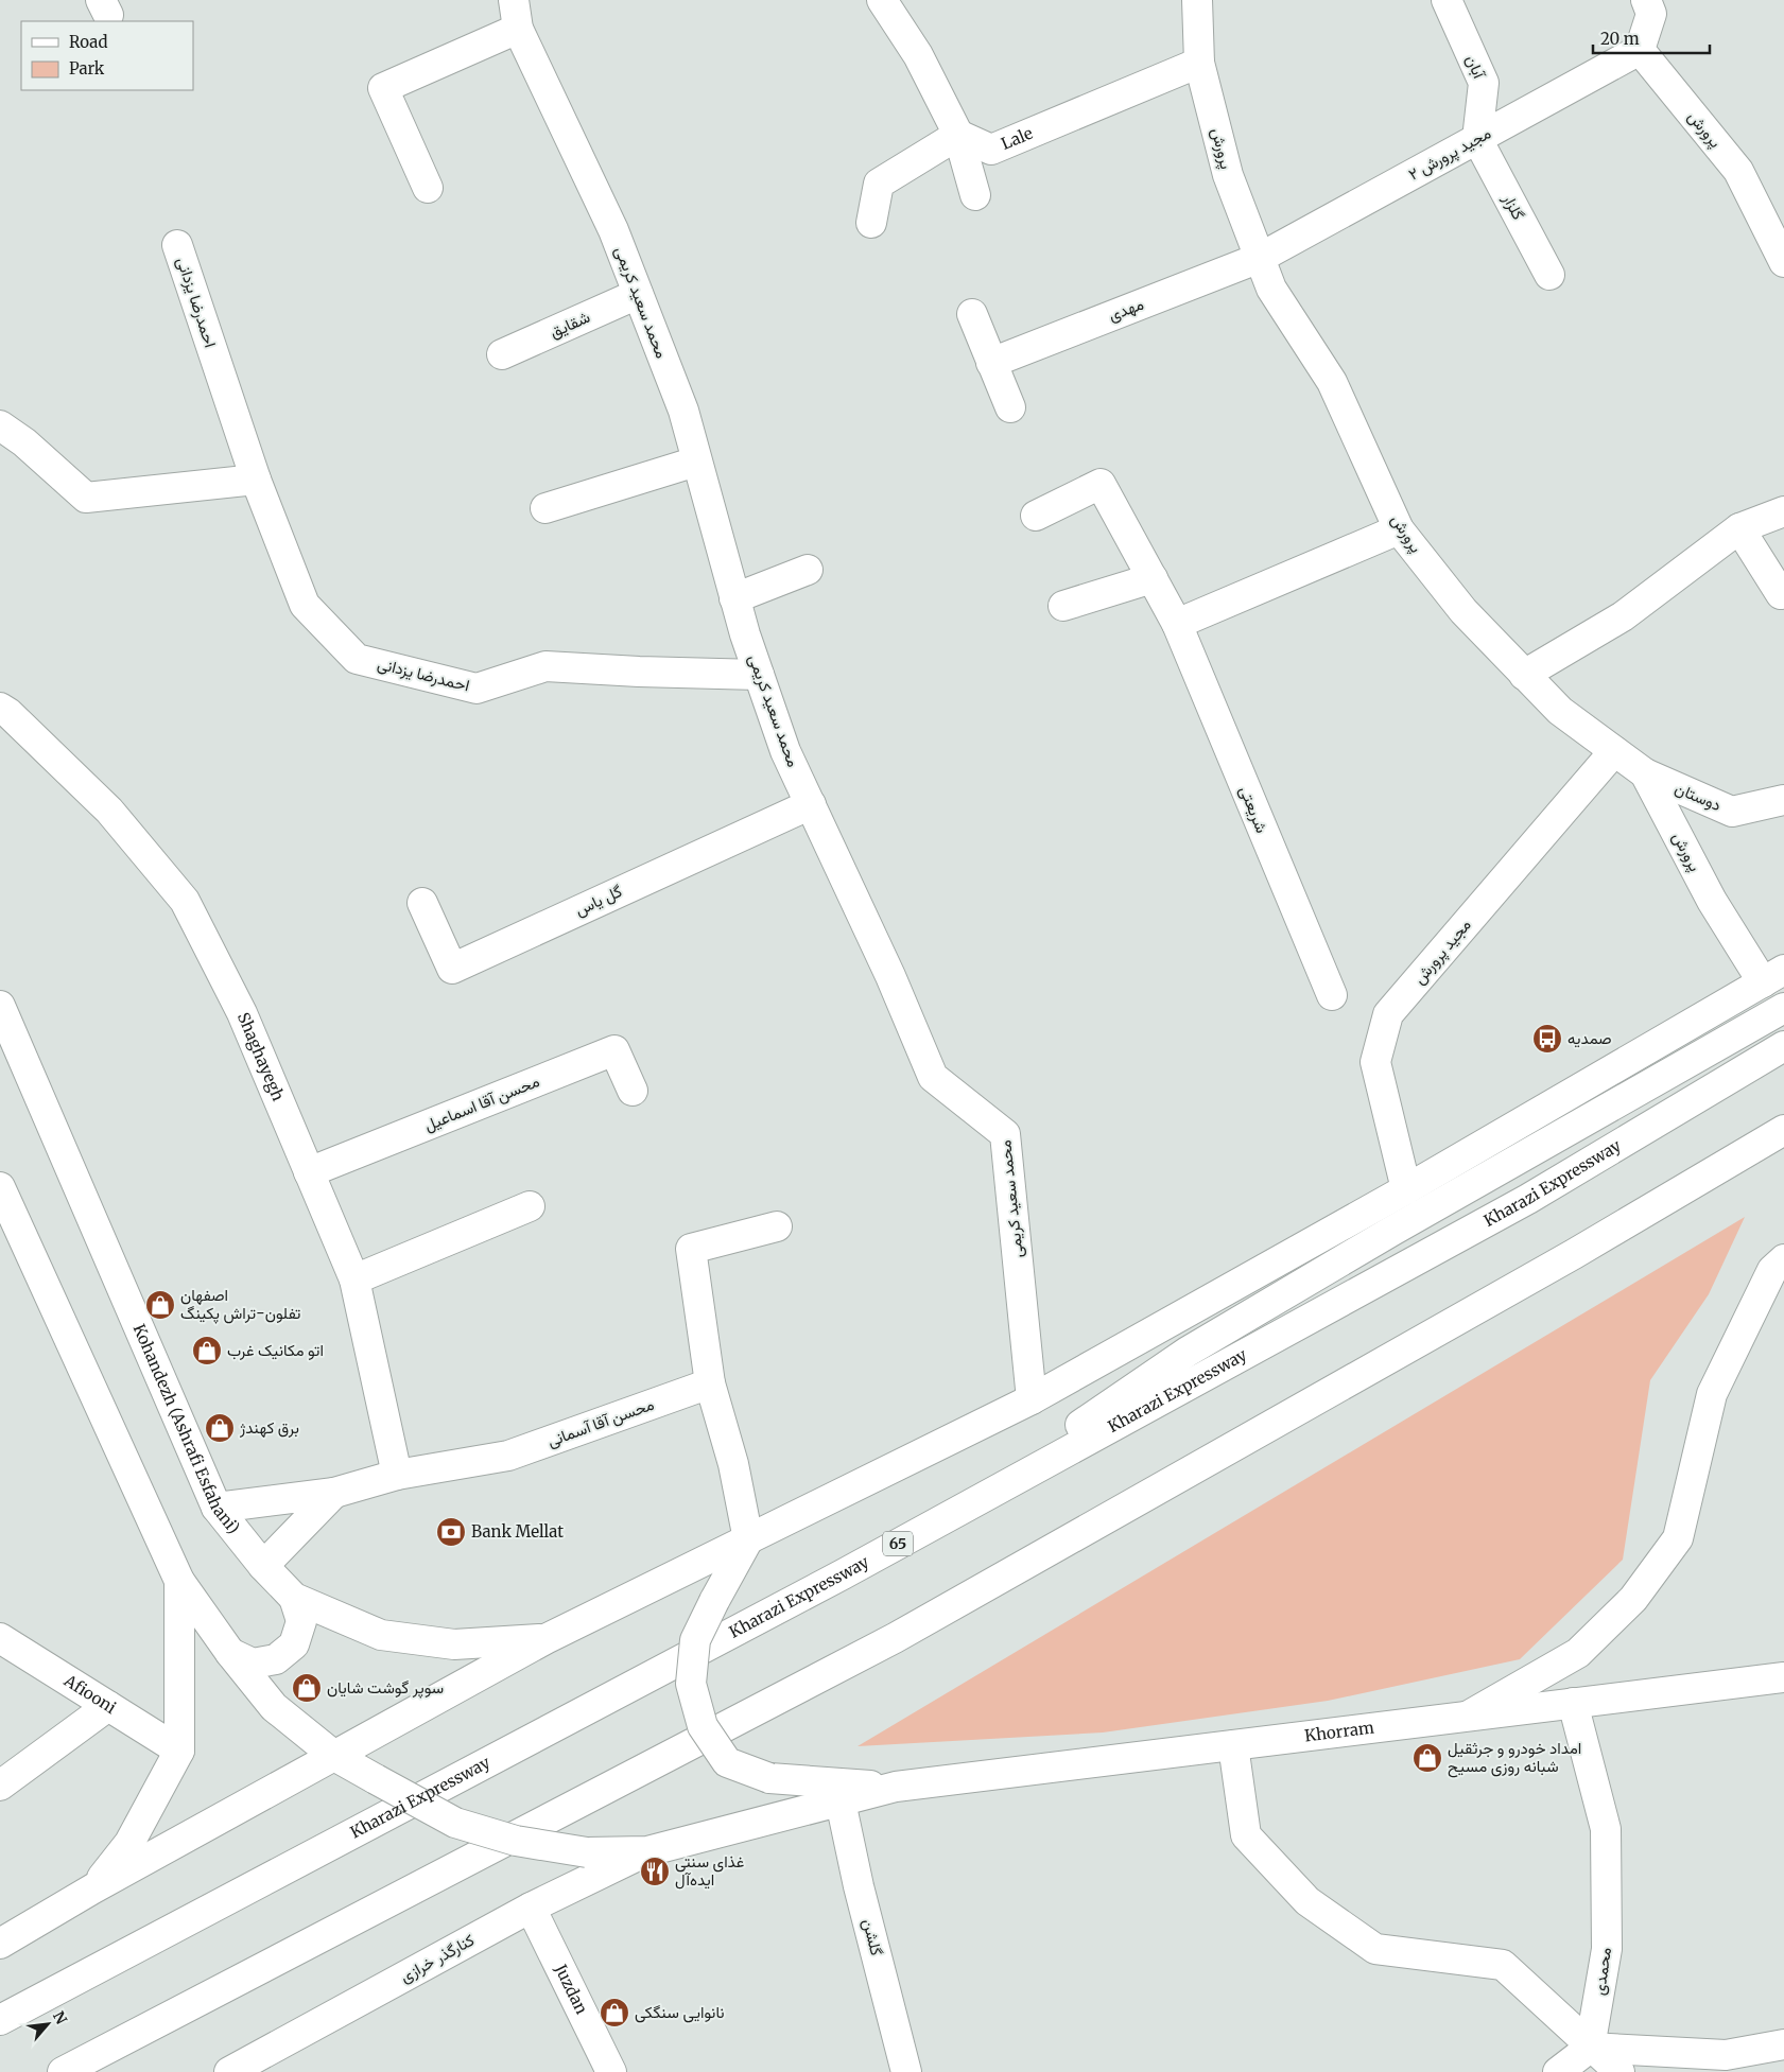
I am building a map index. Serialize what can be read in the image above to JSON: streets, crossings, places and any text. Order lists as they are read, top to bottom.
{
  "streets": {
    "main road": [
      "آبان",
      "پرورش",
      "Lale",
      "مجید پرورش ۲",
      "گلزار",
      "احمدرضا یزدانی",
      "محمد سعید کریمی",
      "مهدی",
      "شقایق",
      "دوستان",
      "شریعتی",
      "گل یاس",
      "مجید پرورش",
      "Shaghayegh",
      "محسن آقا اسماعیل",
      "Kharazi Expressway",
      "محسن آقا آسمانی",
      "Kohandezh (Ashrafi Esfahani)",
      "65",
      "Afiooni",
      "Khorram",
      "گلشن",
      "کنارگذر خرازی",
      "محمدی",
      "Juzdan"
    ]
  },
  "crossings": [
    ["آبان", "مجید پرورش ۲"],
    ["آبان", "گلزار"],
    ["پرورش", "Lale"],
    ["پرورش", "مجید پرورش ۲"],
    ["پرورش", "مهدی"],
    ["پرورش", "دوستان"],
    ["پرورش", "مجید پرورش"],
    ["مجید پرورش ۲", "گلزار"],
    ["مجید پرورش ۲", "مهدی"],
    ["احمدرضا یزدانی", "محمد سعید کریمی"],
    ["محمد سعید کریمی", "شقایق"],
    ["محمد سعید کریمی", "گل یاس"],
    ["Shaghayegh", "محسن آقا اسماعیل"],
    ["Shaghayegh", "محسن آقا آسمانی"],
    ["محسن آقا آسمانی", "Kohandezh (Ashrafi Esfahani)"],
    ["Khorram", "محمدی"],
    ["کنارگذر خرازی", "Juzdan"]
  ],
  "places": {
    "bus stop": ["صمدیه"],
    "shop": [
      "اصفهان تفلون-تراش پکینگ",
      "اتو مکانیک غرب",
      "برق کهندژ",
      "سوپر گوشت شایان",
      "امداد خودرو و جرثقیل شبانه روزی مسیح",
      "نانوایی سنگکی"
    ],
    "bank": ["Bank Mellat"],
    "restaurant": ["غذای سنتی ایده‌آل"]
  },
  "legend": ["Road", "Park"],
  "scale_bar": "20 m",
  "north": "top right"
}
